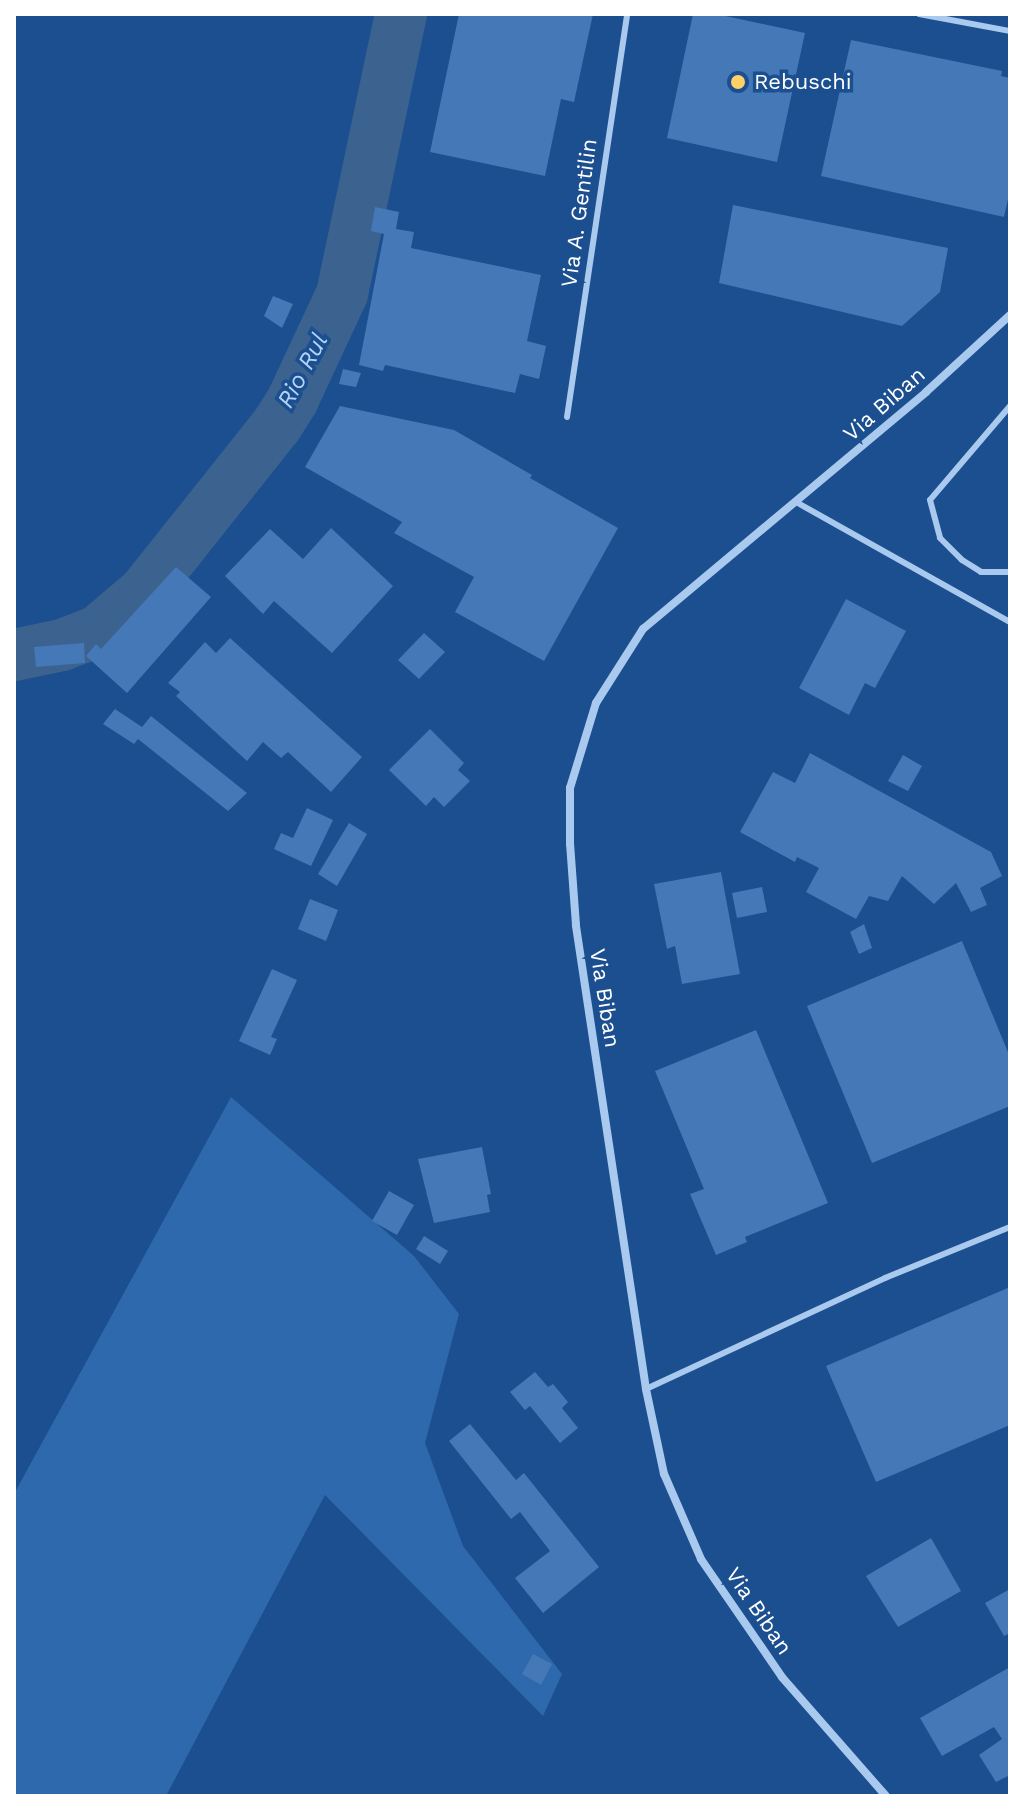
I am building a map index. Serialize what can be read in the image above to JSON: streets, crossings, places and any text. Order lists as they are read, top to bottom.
{
  "streets": {
    "street": ["Via Biban"],
    "lane": ["Via A. Gentilin"]
  },
  "water": ["Rio Rul"],
  "places": ["Rebuschi"]
}
